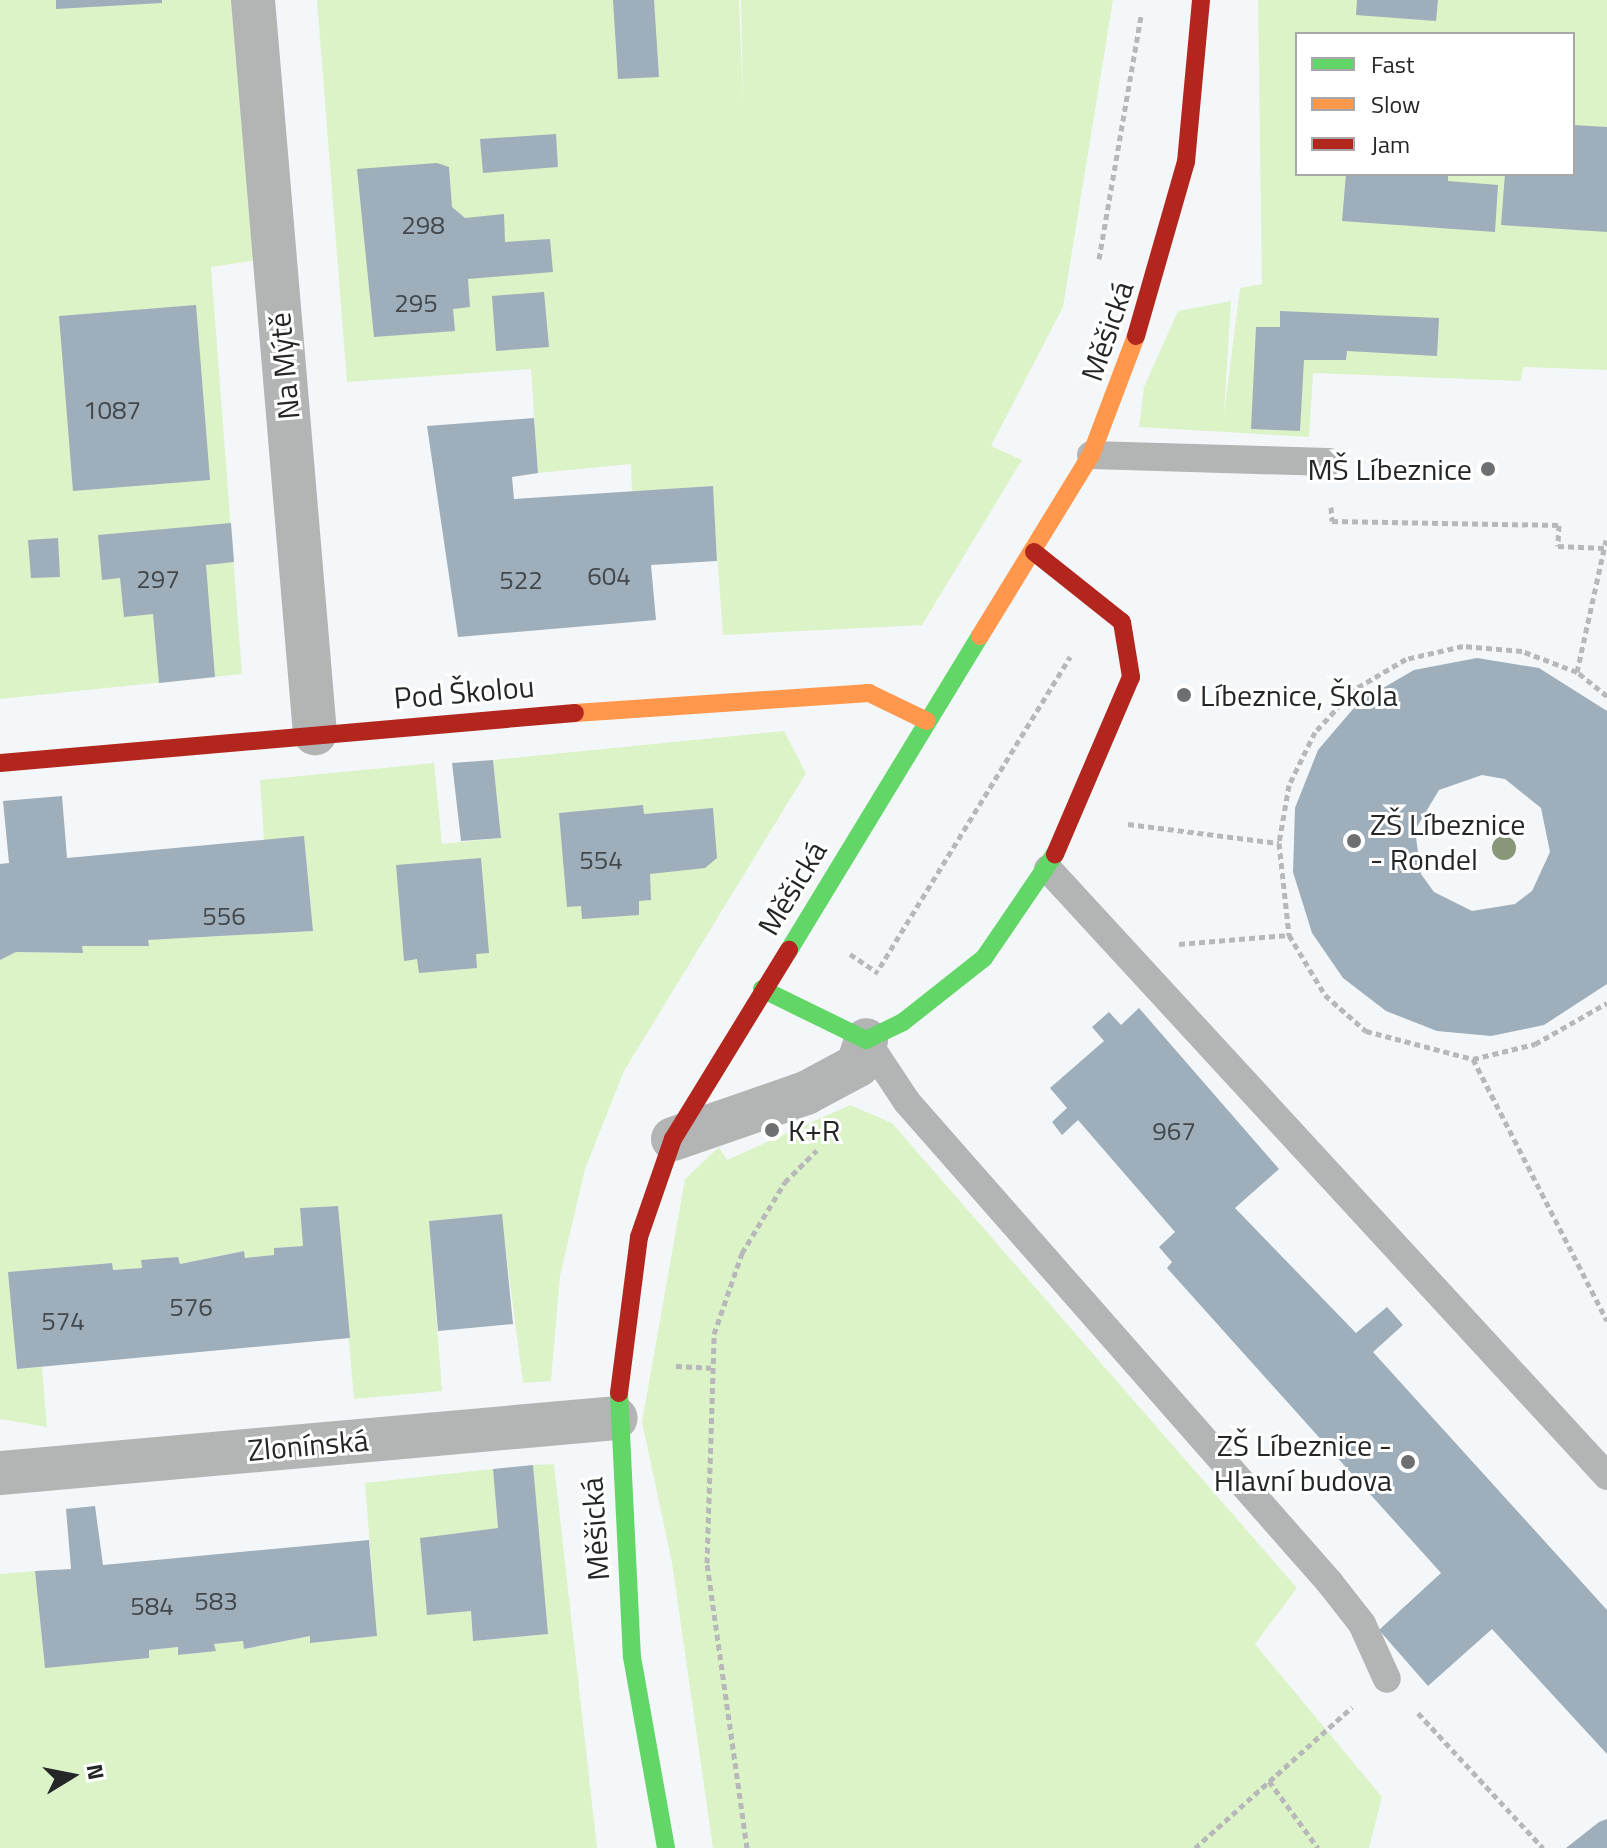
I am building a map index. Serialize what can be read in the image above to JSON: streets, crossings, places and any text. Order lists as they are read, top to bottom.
{
  "streets": {
    "street": [
      "Měšická",
      "Na Mýtě",
      "Pod Školou",
      "Zlonínská"
    ]
  },
  "crossings": [
    ["Měšická", "Pod Školou"],
    ["Měšická", "Zlonínská"],
    ["Na Mýtě", "Pod Školou"]
  ],
  "places": [
    "MŠ Líbeznice",
    "Líbeznice, Škola",
    "ZŠ Líbeznice - Rondel",
    "K+R",
    "ZŠ Líbeznice - Hlavní budova"
  ],
  "house_numbers": [
    "298",
    "295",
    "1087",
    "604",
    "297",
    "522",
    "554",
    "556",
    "967",
    "576",
    "574",
    "583",
    "584"
  ],
  "legend": ["Fast", "Slow", "Jam"],
  "north": "right"
}
